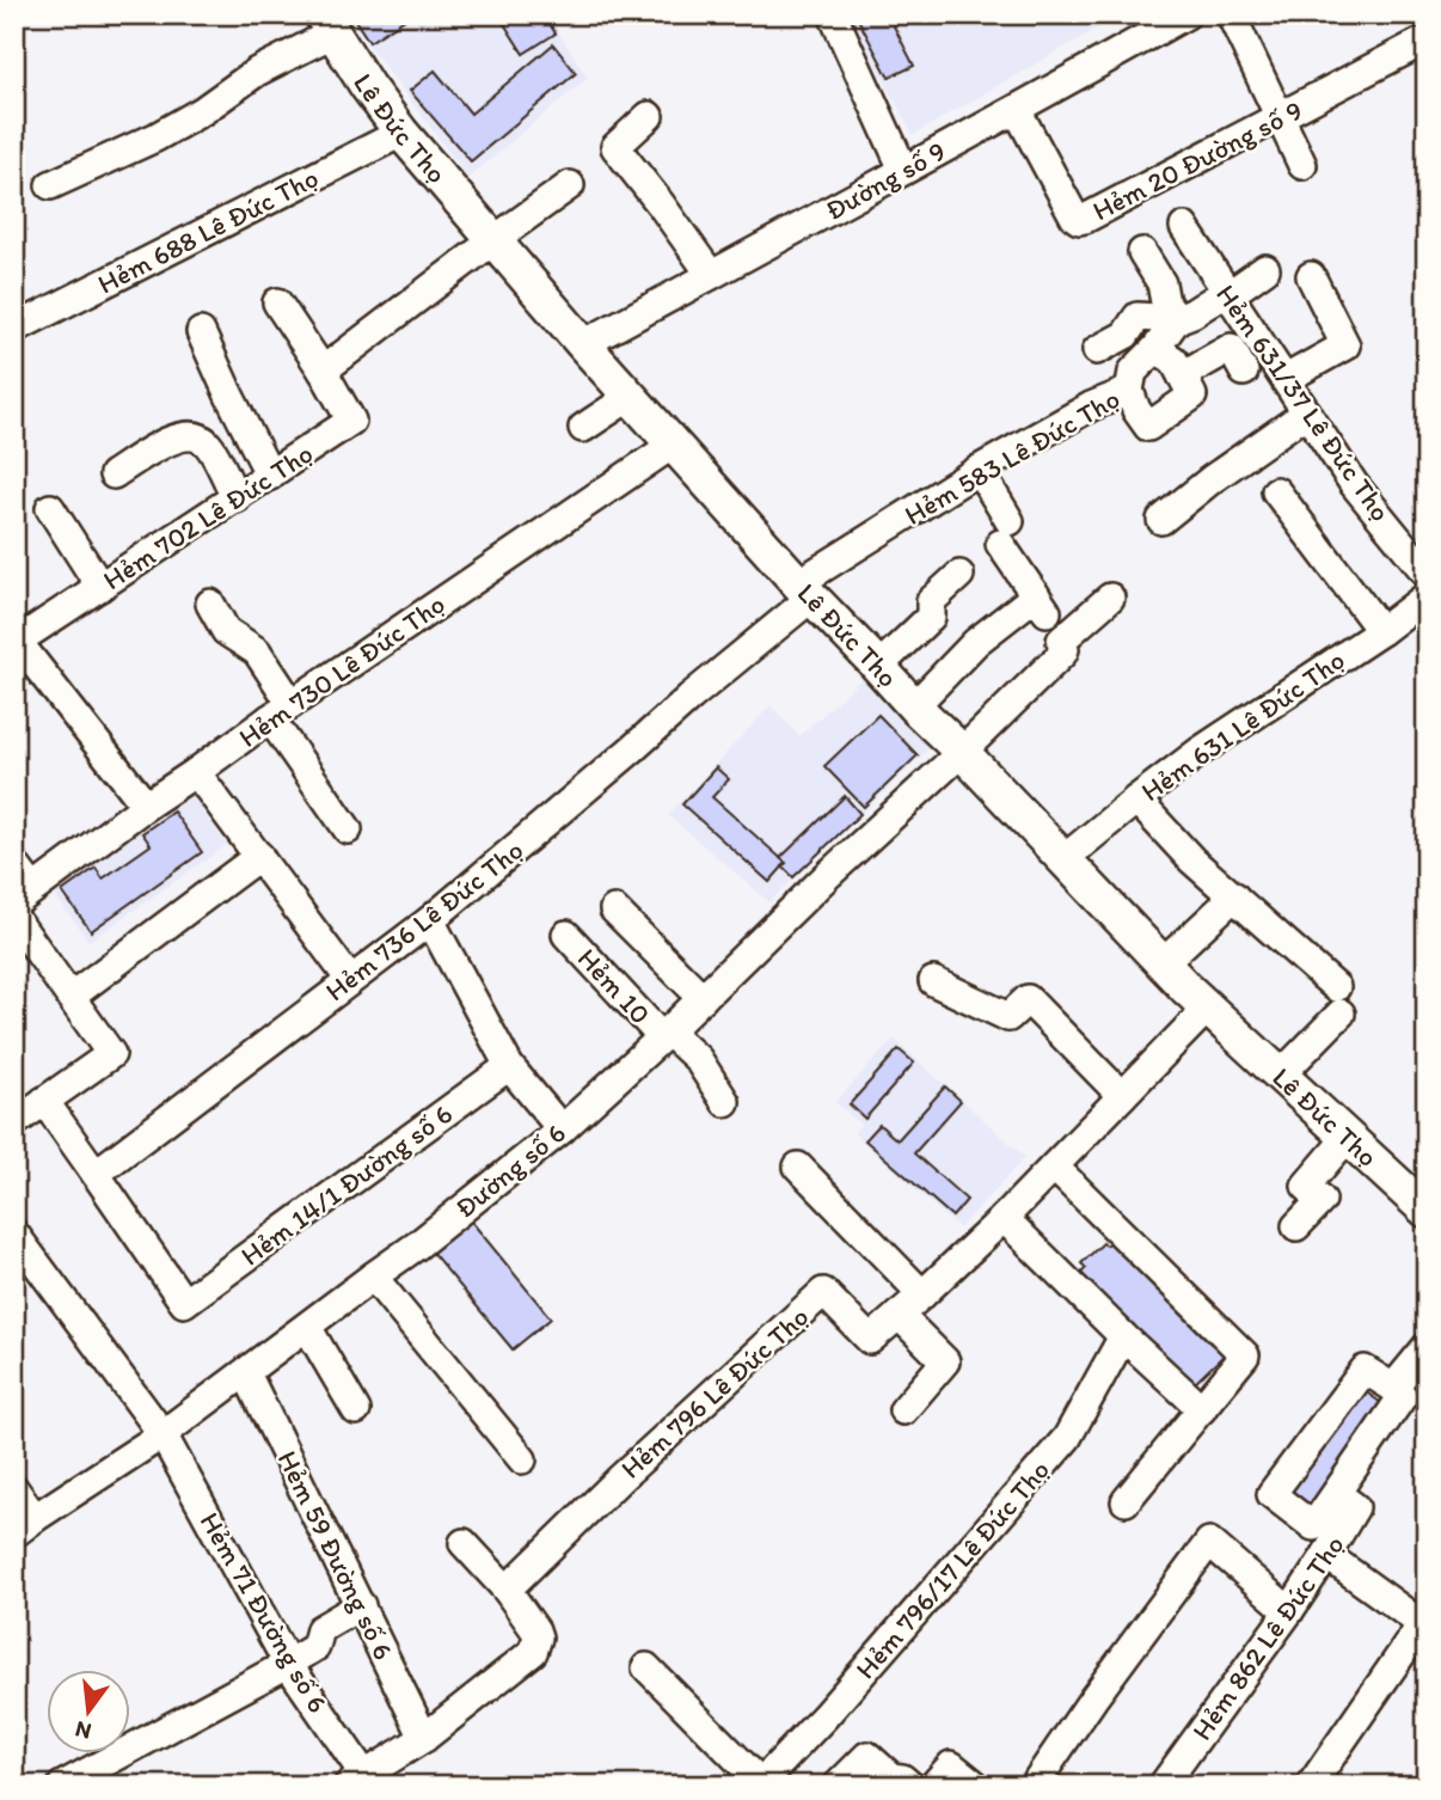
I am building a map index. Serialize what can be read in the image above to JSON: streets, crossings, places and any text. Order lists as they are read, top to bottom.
{
  "streets": {
    "main road": ["Lê Đức Thọ"],
    "street": [
      "Hẻm 20 Đường số 9",
      "Đường số 9",
      "Hẻm 688 Lê Đức Thọ",
      "Hẻm 631/37 Lê Đức Thọ",
      "Hẻm 583 Lê Đức Thọ",
      "Hẻm 702 Lê Đức Thọ",
      "Hẻm 730 Lê Đức Thọ",
      "Hẻm 631 Lê Đức Thọ",
      "Hẻm 736 Lê Đức Thọ",
      "Hẻm 10",
      "Đường số 6",
      "Hẻm 14/1 Đường số 6",
      "Hẻm 796 Lê Đức Thọ",
      "Hẻm 59 Đường số 6",
      "Hẻm 796/17 Lê Đức Thọ",
      "Hẻm 71 Đường số 6",
      "Hẻm 862 Lê Đức Thọ"
    ]
  },
  "crossings": [
    ["Lê Đức Thọ", "Đường số 9"],
    ["Lê Đức Thọ", "Hẻm 688 Lê Đức Thọ"],
    ["Lê Đức Thọ", "Hẻm 583 Lê Đức Thọ"],
    ["Lê Đức Thọ", "Hẻm 730 Lê Đức Thọ"],
    ["Lê Đức Thọ", "Hẻm 631 Lê Đức Thọ"],
    ["Lê Đức Thọ", "Hẻm 736 Lê Đức Thọ"],
    ["Lê Đức Thọ", "Đường số 6"],
    ["Lê Đức Thọ", "Hẻm 796 Lê Đức Thọ"],
    ["Hẻm 20 Đường số 9", "Đường số 9"],
    ["Hẻm 583 Lê Đức Thọ", "Hẻm 736 Lê Đức Thọ"],
    ["Hẻm 736 Lê Đức Thọ", "Hẻm 14/1 Đường số 6"],
    ["Hẻm 10", "Đường số 6"],
    ["Đường số 6", "Hẻm 59 Đường số 6"],
    ["Đường số 6", "Hẻm 71 Đường số 6"]
  ],
  "north": "bottom"
}
